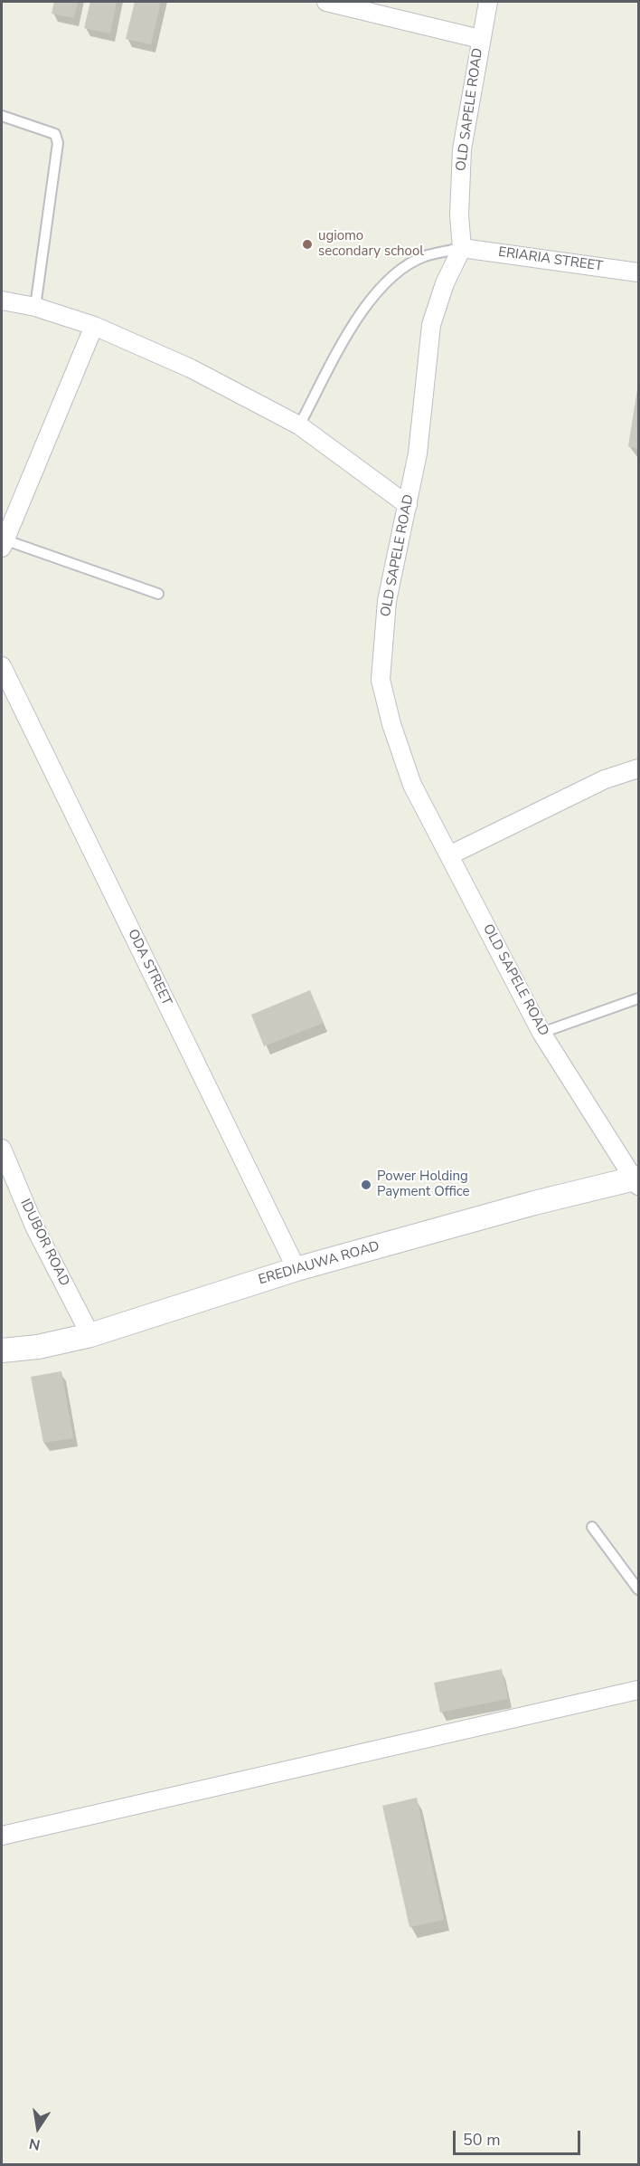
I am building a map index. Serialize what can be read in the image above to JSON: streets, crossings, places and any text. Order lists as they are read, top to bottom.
{
  "streets": {
    "street": [
      "OLD SAPELE ROAD",
      "ERIARIA STREET",
      "ODA STREET",
      "IDUBOR ROAD",
      "EREDIAUWA ROAD"
    ]
  },
  "crossings": [
    ["OLD SAPELE ROAD", "ERIARIA STREET"],
    ["OLD SAPELE ROAD", "EREDIAUWA ROAD"],
    ["ODA STREET", "EREDIAUWA ROAD"],
    ["IDUBOR ROAD", "EREDIAUWA ROAD"]
  ],
  "places": ["ugiomo secondary school", "Power Holding Payment Office"],
  "scale_bar": "50 m",
  "north": "bottom"
}
